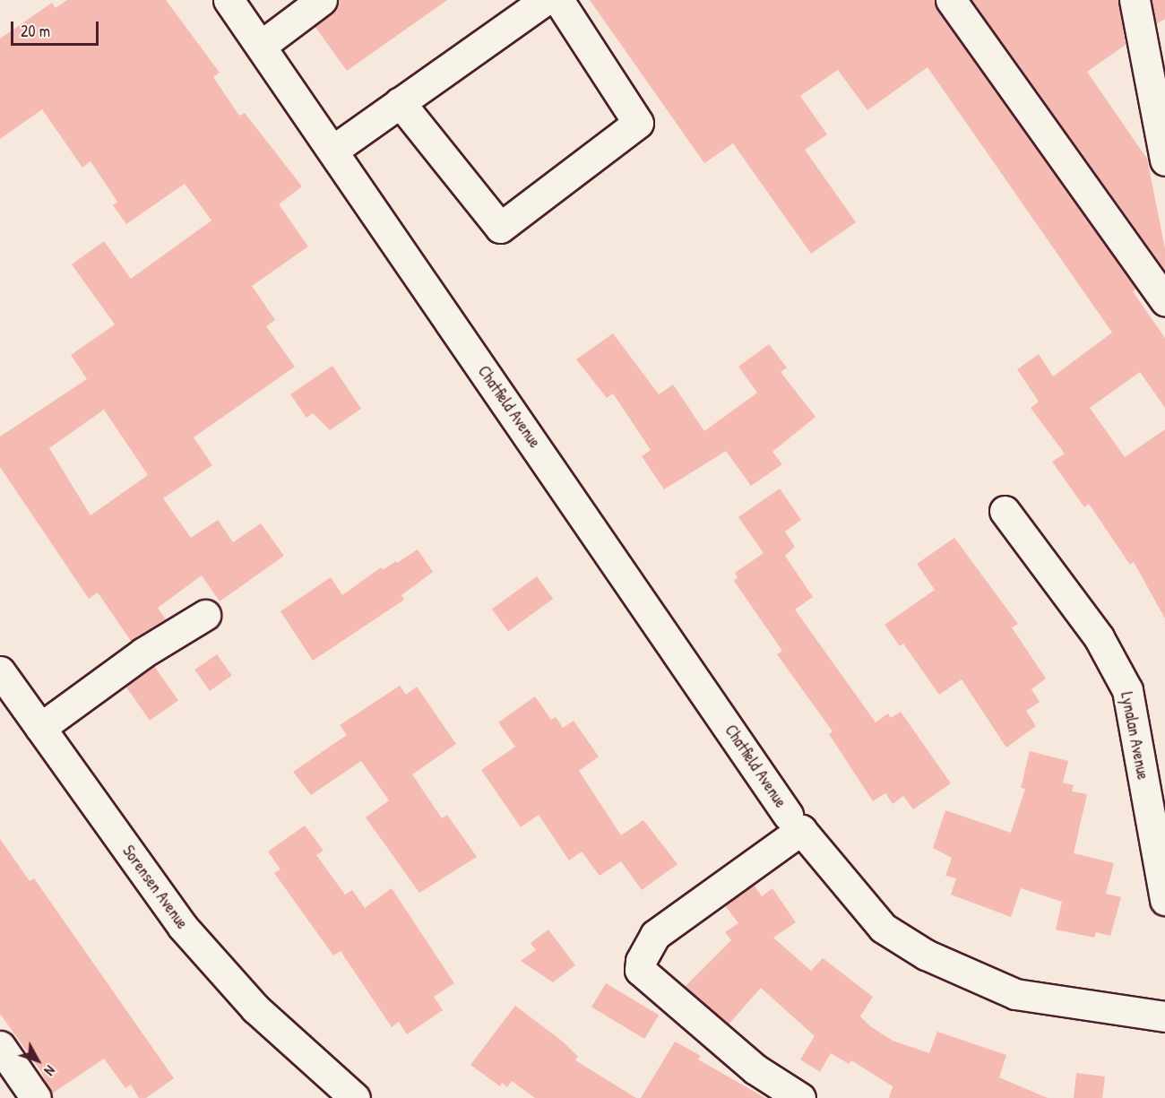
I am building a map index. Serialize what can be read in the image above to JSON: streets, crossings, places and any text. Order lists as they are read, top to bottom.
{
  "streets": {
    "street": ["Chatfield Avenue", "Lynalan Avenue", "Sorensen Avenue"]
  },
  "scale_bar": "20 m",
  "north": "bottom right"
}
